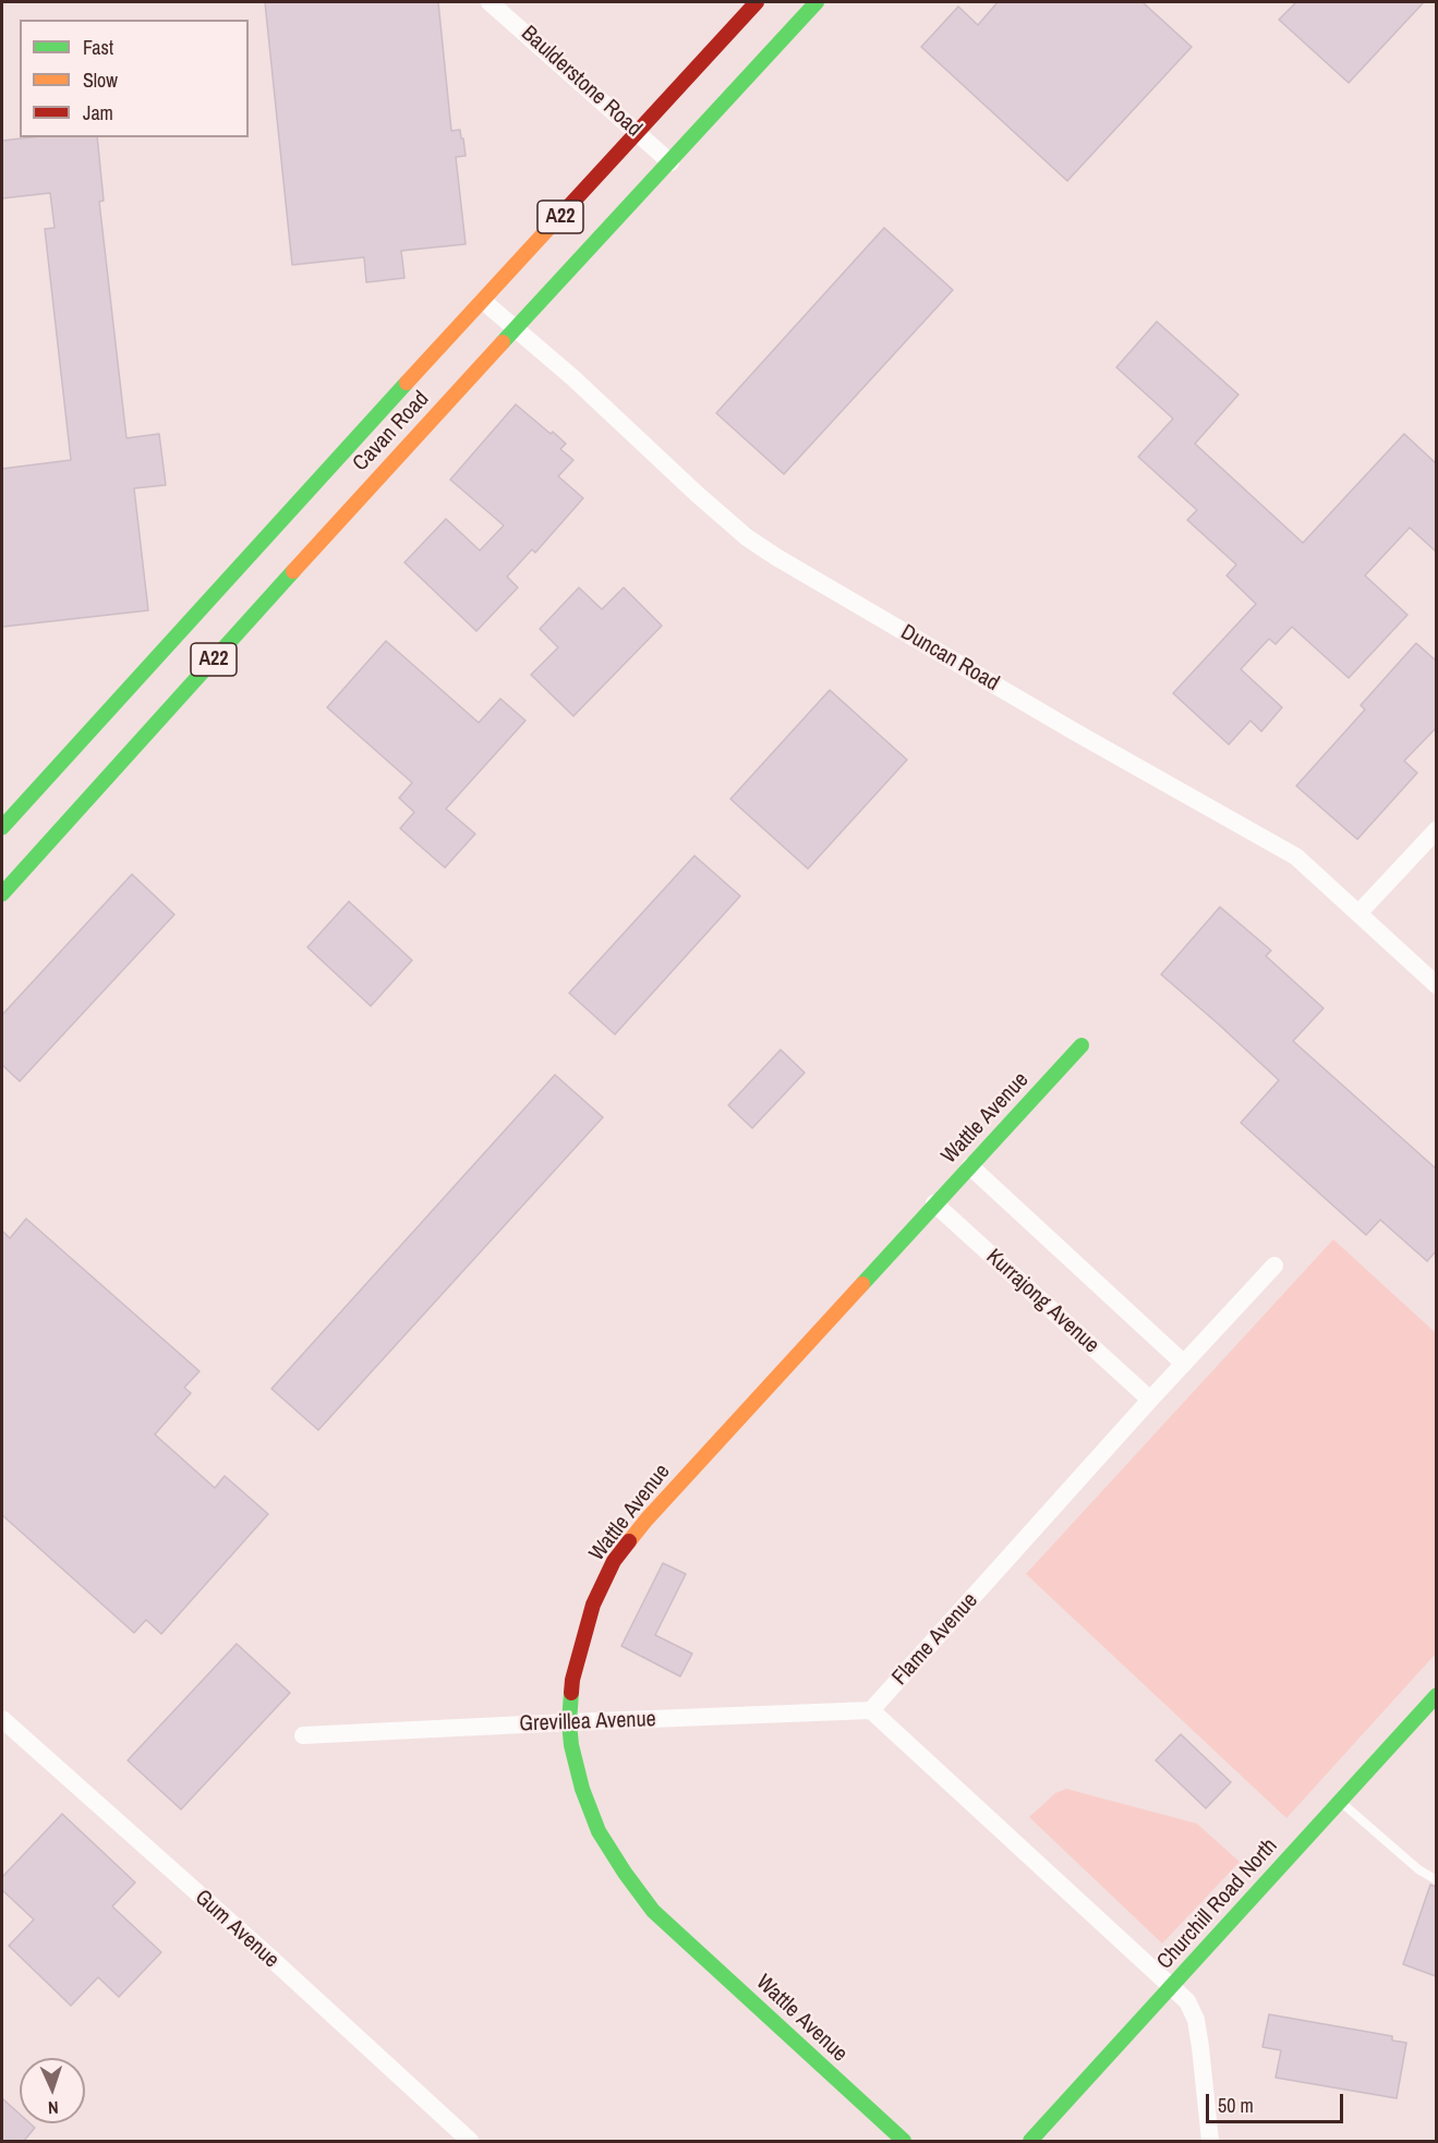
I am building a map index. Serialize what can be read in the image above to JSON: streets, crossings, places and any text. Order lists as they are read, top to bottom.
{
  "streets": {
    "main road": [
      "A22",
      "Cavan Road",
      "Wattle Avenue",
      "Churchill Road North"
    ],
    "street": [
      "Baulderstone Road",
      "Duncan Road",
      "Kurrajong Avenue",
      "Flame Avenue",
      "Grevillea Avenue",
      "Gum Avenue"
    ]
  },
  "crossings": [
    ["Baulderstone Road", "Cavan Road"],
    ["Cavan Road", "Duncan Road"],
    ["Wattle Avenue", "Kurrajong Avenue"],
    ["Wattle Avenue", "Grevillea Avenue"],
    ["Kurrajong Avenue", "Flame Avenue"],
    ["Flame Avenue", "Grevillea Avenue"]
  ],
  "legend": ["Fast", "Slow", "Jam"],
  "scale_bar": "50 m",
  "north": "bottom"
}
